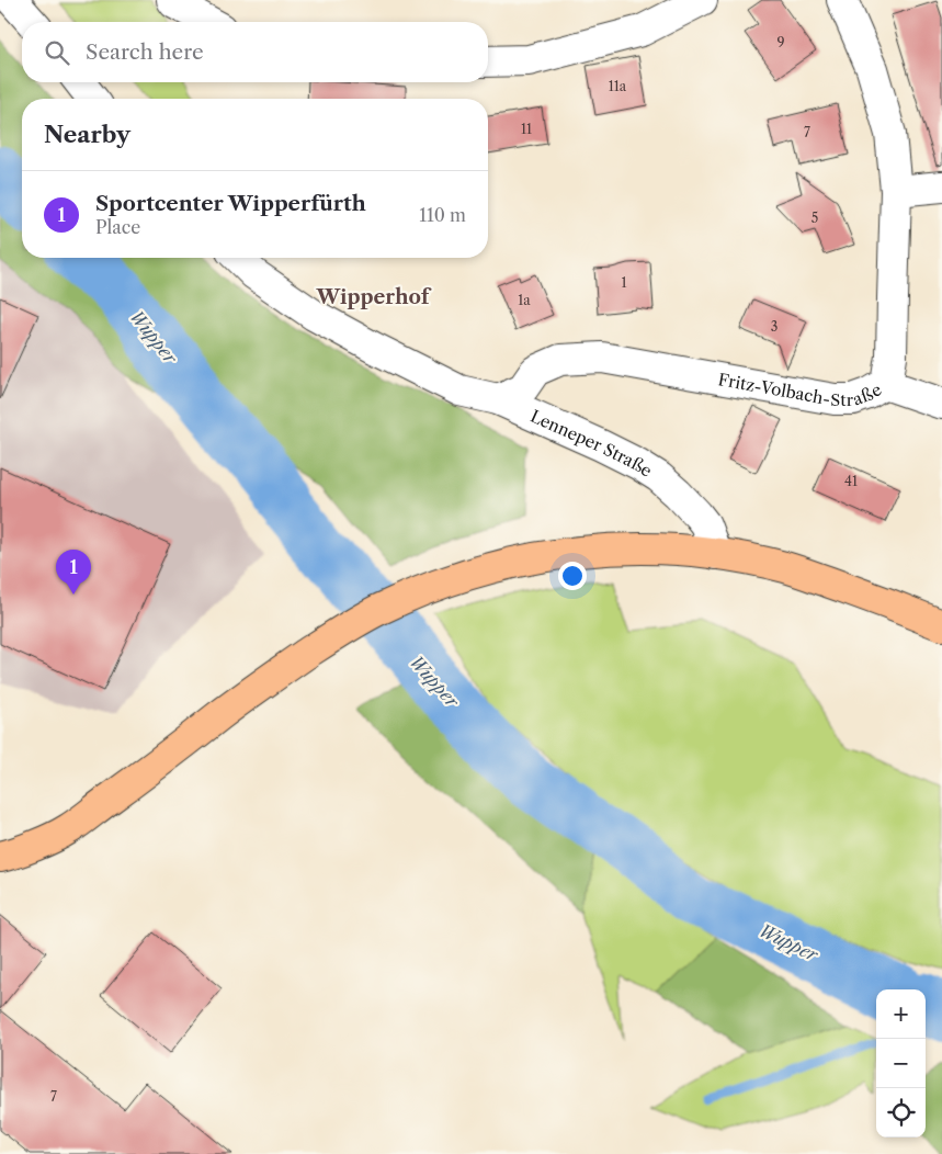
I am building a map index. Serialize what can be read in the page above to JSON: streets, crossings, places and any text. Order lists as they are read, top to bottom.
{
  "streets": {
    "street": ["Fritz-Volbach-Straße", "Lenneper Straße"]
  },
  "crossings": [
    ["Fritz-Volbach-Straße", "Lenneper Straße"]
  ],
  "districts": ["Wipperhof"],
  "water": ["Wupper"],
  "house_numbers": [
    "9",
    "11a",
    "11",
    "7",
    "5",
    "1",
    "1a",
    "3",
    "41",
    "7"
  ],
  "page": {
    "search": "Search here",
    "heading": "Nearby",
    "list": [
      {
        "mark": "1",
        "name": "Sportcenter Wipperfürth",
        "note": "Place",
        "value": "110 m"
      }
    ],
    "pins": "1",
    "map_buttons": ["+", "−"]
  }
}
